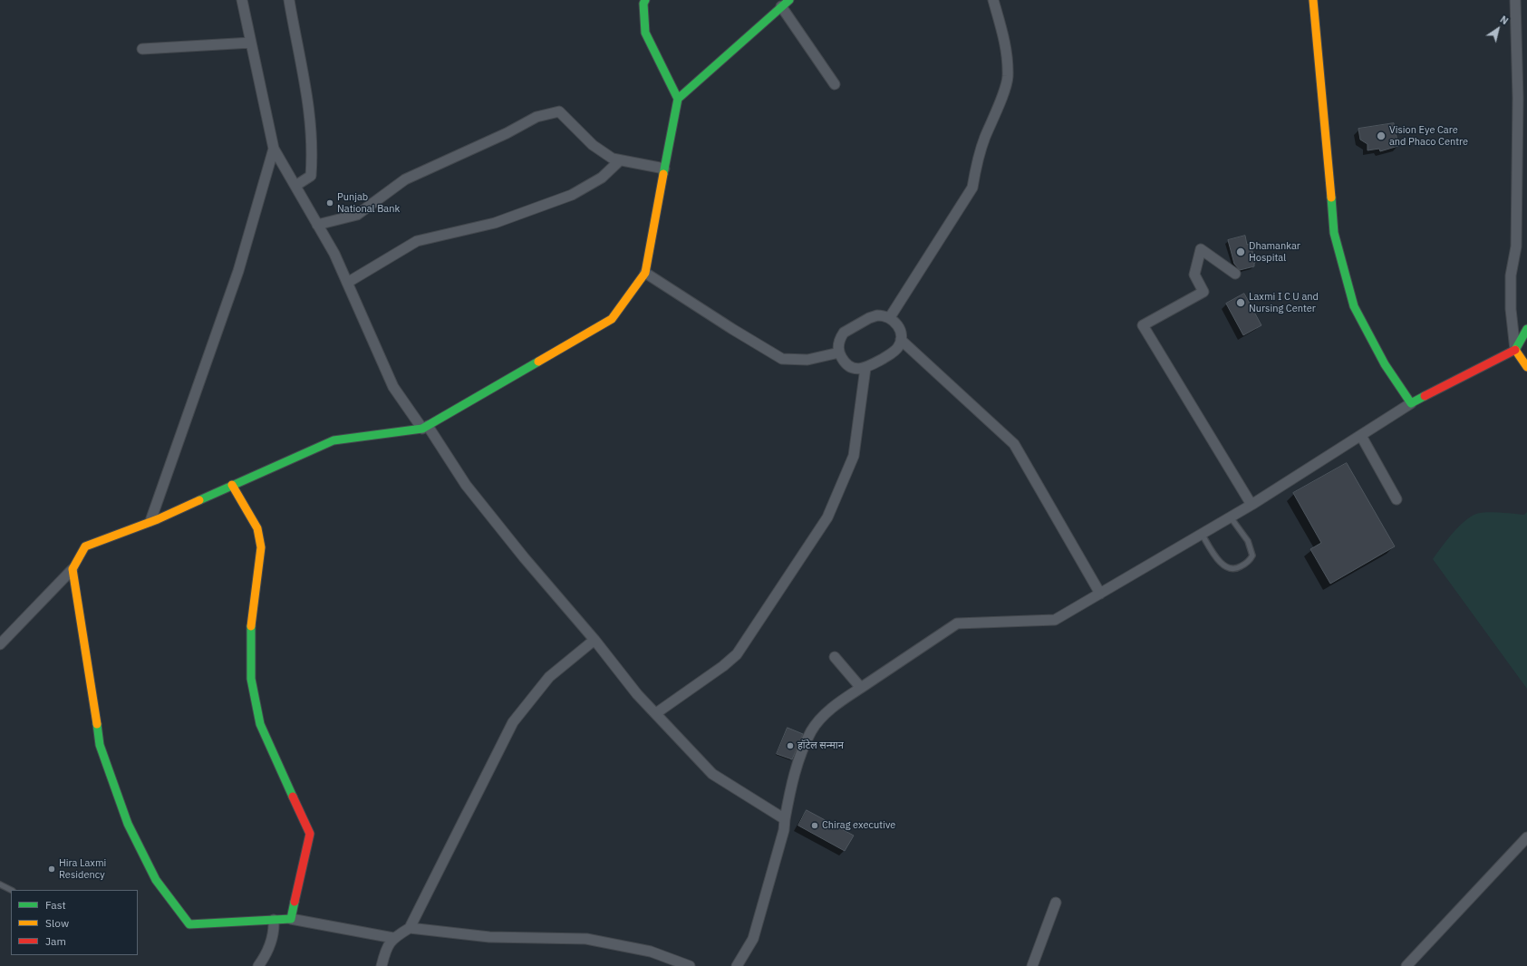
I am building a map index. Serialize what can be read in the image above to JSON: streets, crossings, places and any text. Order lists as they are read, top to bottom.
{
  "places": [
    "Vision Eye Care and Phaco Centre",
    "Punjab National Bank",
    "Dhamankar Hospital",
    "Laxmi I C U and Nursing Center",
    "हॉटेल सन्मान",
    "Chirag executive",
    "Hira Laxmi Residency"
  ],
  "legend": ["Fast", "Slow", "Jam"],
  "north": "top right"
}
